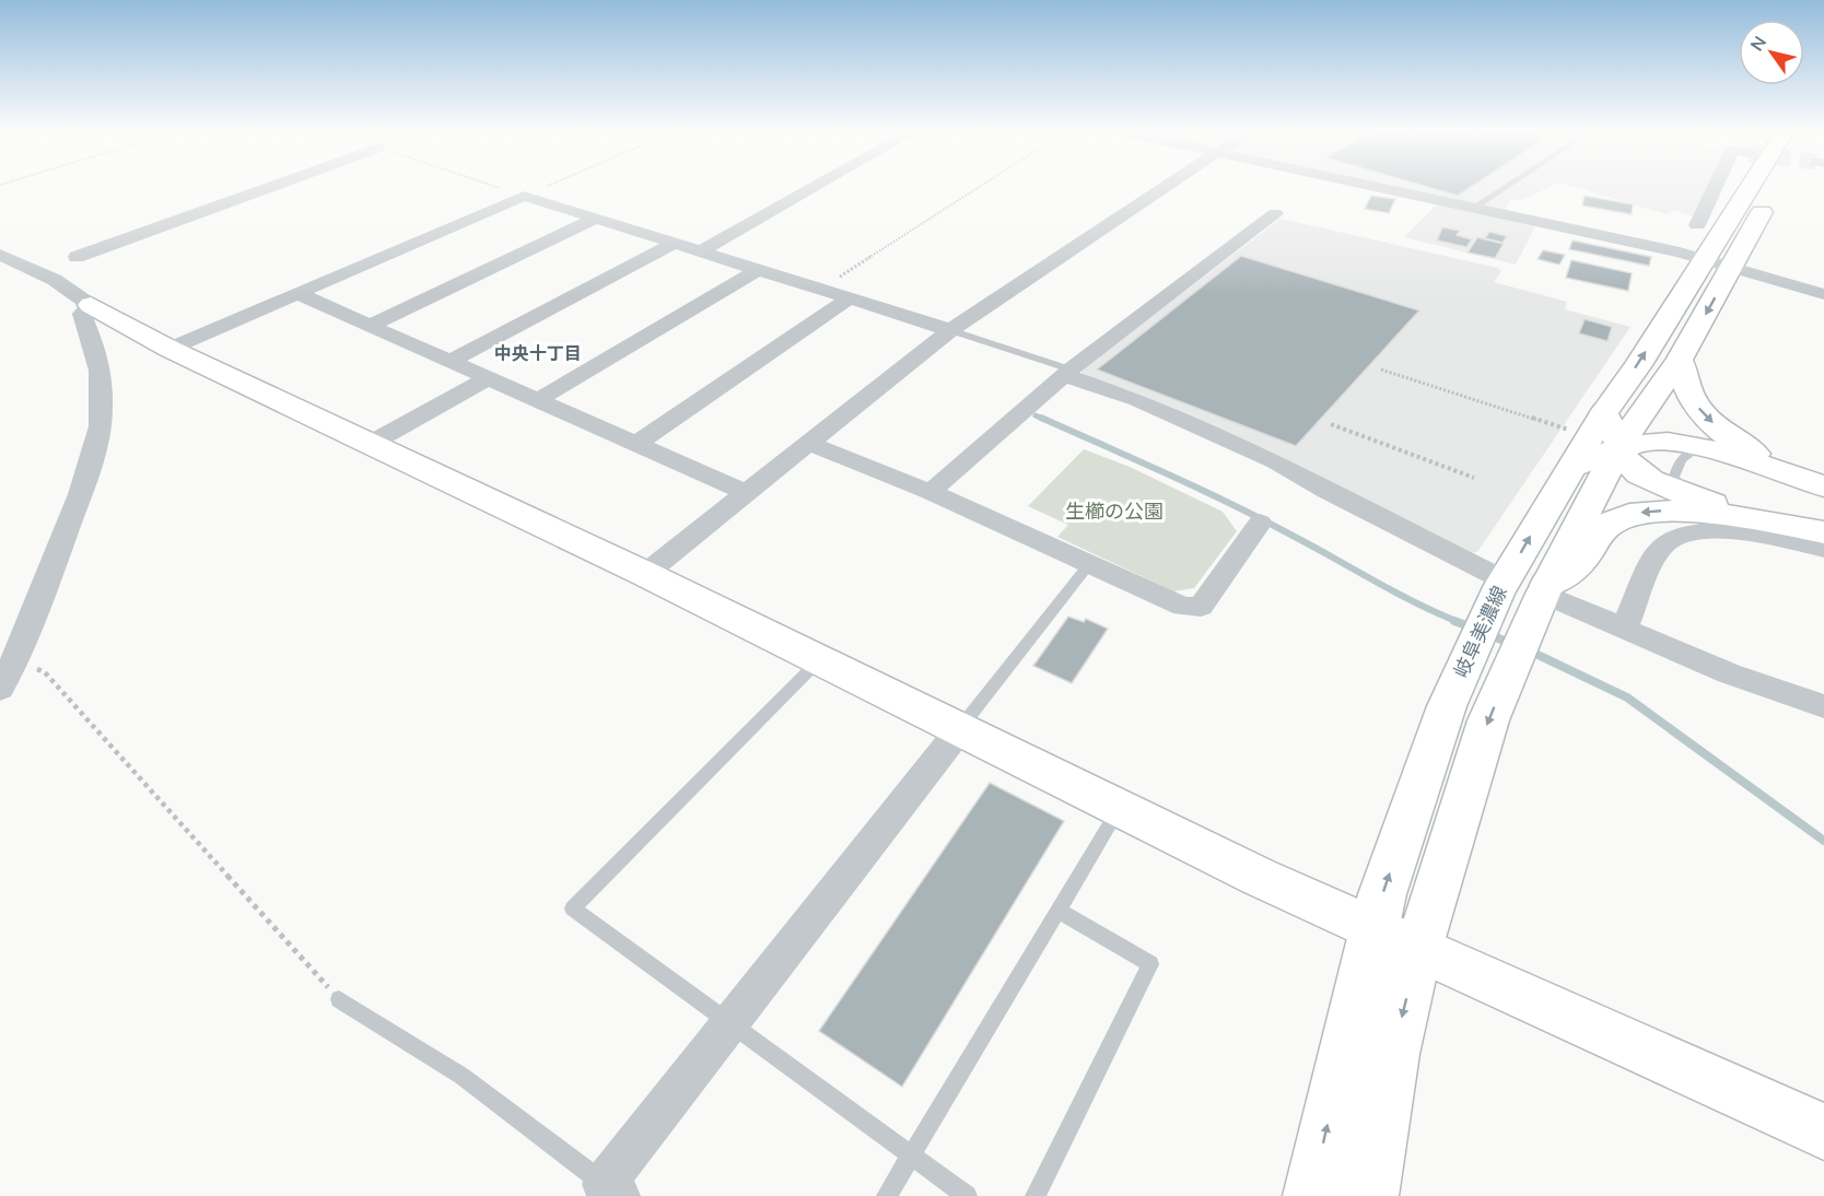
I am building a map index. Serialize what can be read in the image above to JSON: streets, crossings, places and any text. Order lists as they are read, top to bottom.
{
  "streets": {
    "main road": ["岐阜美濃線"]
  },
  "districts": ["中央十丁目"],
  "parks": ["生櫛の公園"],
  "north": "top left"
}
